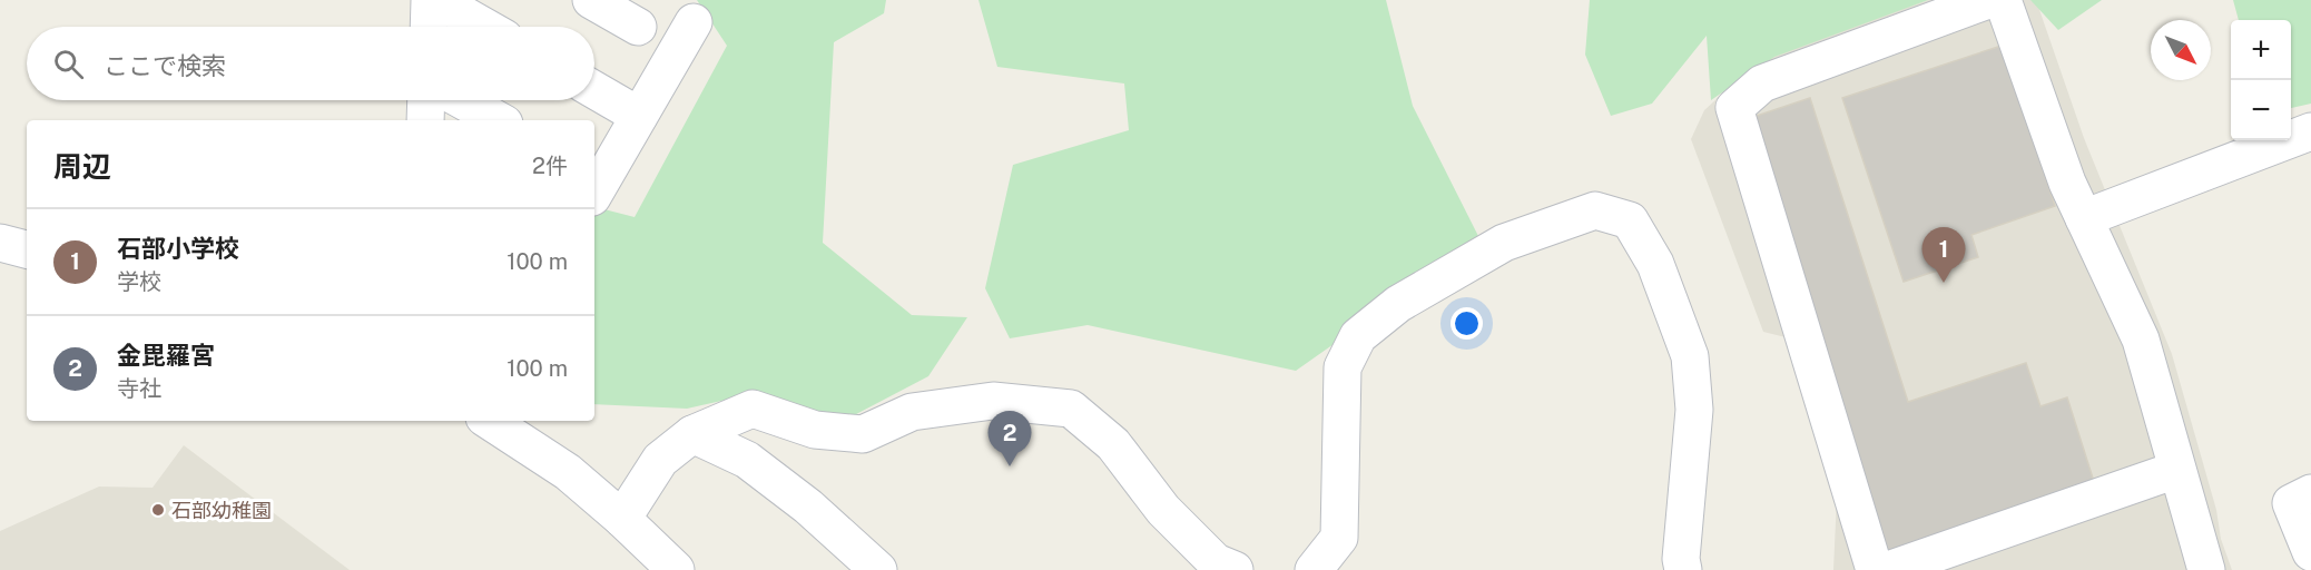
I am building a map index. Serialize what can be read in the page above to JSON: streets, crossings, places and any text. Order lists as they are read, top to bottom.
{
  "places": ["石部幼稚園"],
  "north": "bottom right",
  "page": {
    "map_buttons": ["+", "−"],
    "search": "ここで検索",
    "heading": ["周辺", "2件"],
    "list": [
      {
        "mark": "1",
        "name": "石部小学校",
        "note": "学校",
        "value": "100 m"
      },
      {
        "mark": "2",
        "name": "金毘羅宮",
        "note": "寺社",
        "value": "100 m"
      }
    ],
    "pins": ["1", "2"]
  }
}
